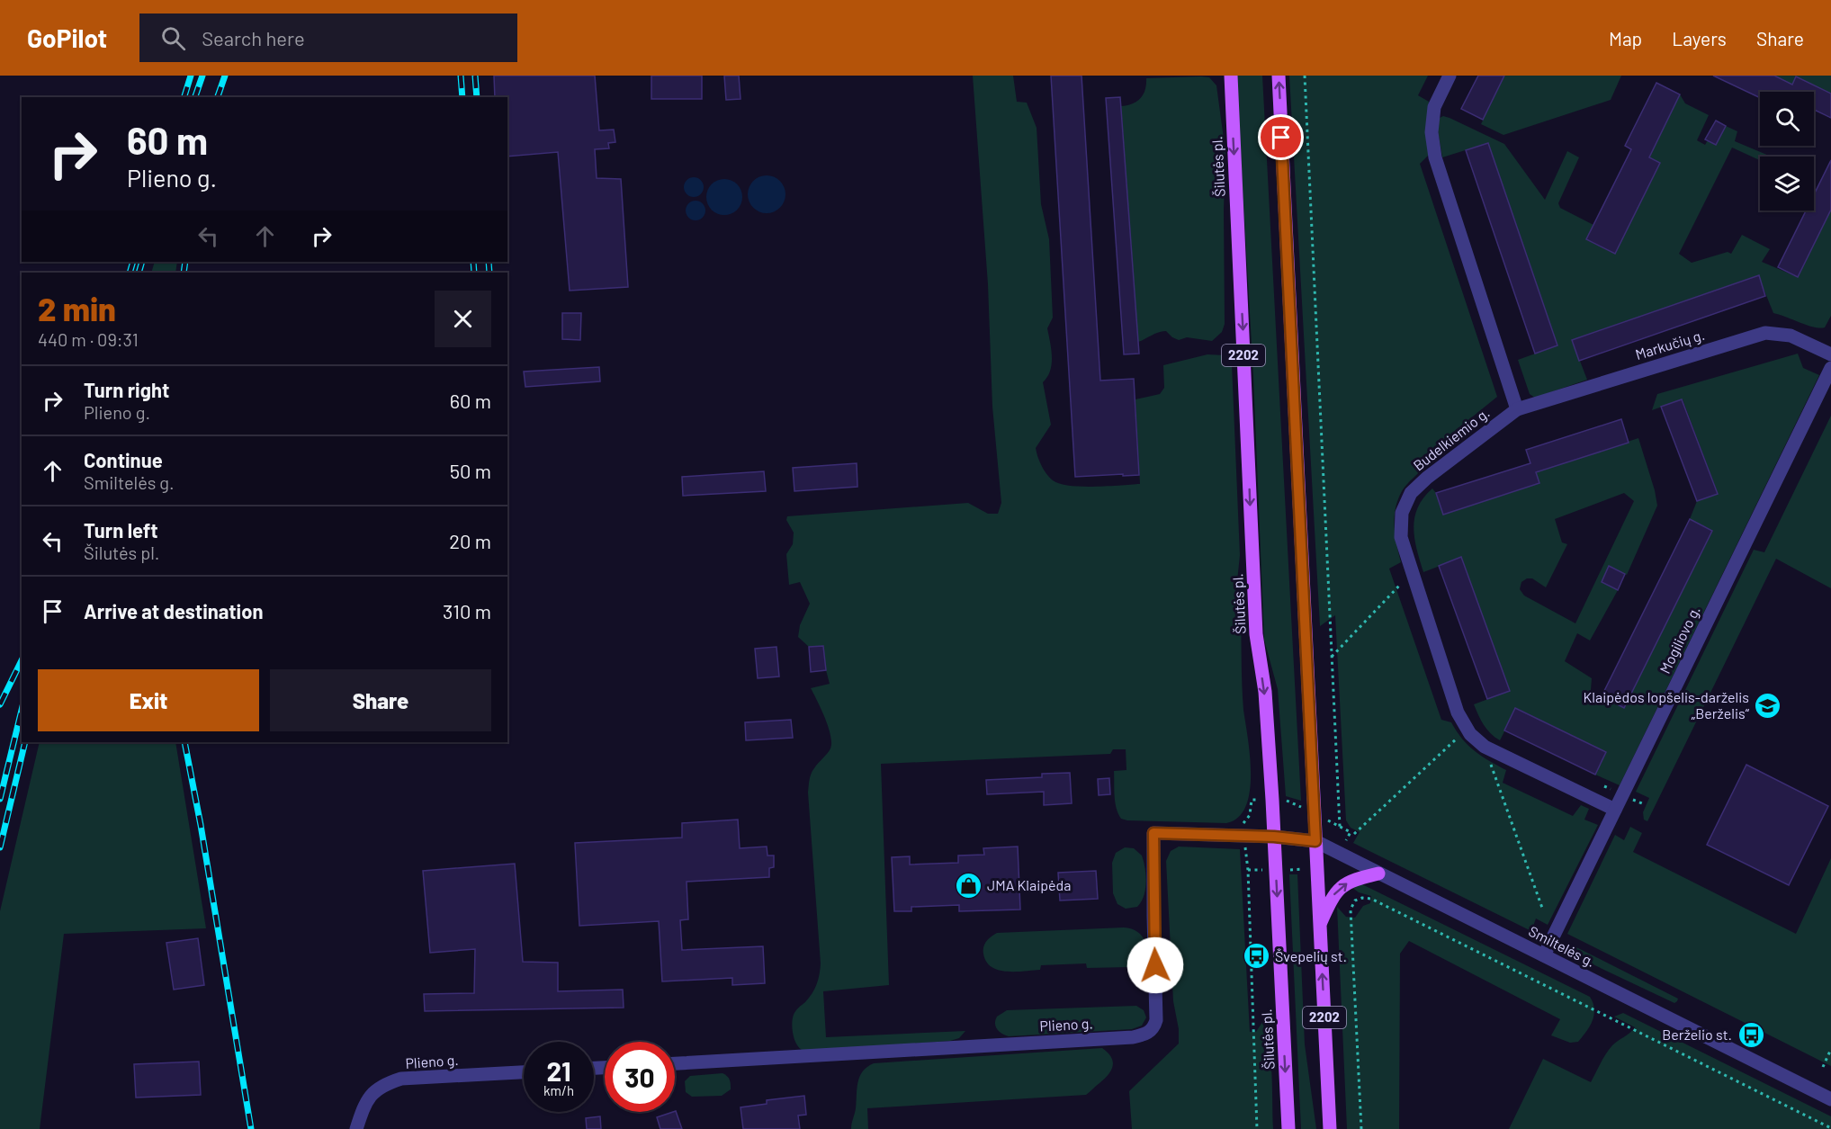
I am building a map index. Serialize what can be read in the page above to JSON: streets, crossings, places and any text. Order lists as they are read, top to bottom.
{
  "streets": {
    "main road": ["Šilutės pl.", "2202"],
    "street": [
      "Markučių g.",
      "Budelkiemio g.",
      "Mogiliovo g.",
      "Smiltelės g.",
      "Plieno g."
    ]
  },
  "crossings": [
    ["Šilutės pl.", "Smiltelės g."],
    ["Šilutės pl.", "Plieno g."],
    ["Markučių g.", "Budelkiemio g."],
    ["2202", "Smiltelės g."],
    ["Budelkiemio g.", "Mogiliovo g."],
    ["Mogiliovo g.", "Smiltelės g."],
    ["Smiltelės g.", "Plieno g."]
  ],
  "places": {
    "school or university": ["Klaipėdos lopšelis-darželis „Berželis“"],
    "shop": ["JMA Klaipėda"],
    "bus stop": ["Švepelių st.", "Berželio st."]
  },
  "page": {
    "header": "GoPilot",
    "search": "Search here",
    "nav": ["Map", "Layers", "Share"],
    "turn": ["60 m", "Plieno g."],
    "heading": ["2 min", "440 m · 09:31"],
    "list": [
      {
        "name": "Turn right",
        "note": "Plieno g.",
        "value": "60 m"
      },
      {
        "name": "Continue",
        "note": "Smiltelės g.",
        "value": "50 m"
      },
      {
        "name": "Turn left",
        "note": "Šilutės pl.",
        "value": "20 m"
      },
      {
        "name": "Arrive at destination",
        "value": "310 m"
      }
    ],
    "buttons": ["Exit", "Share"],
    "speed": "21 km/h",
    "limit": "30"
  }
}
